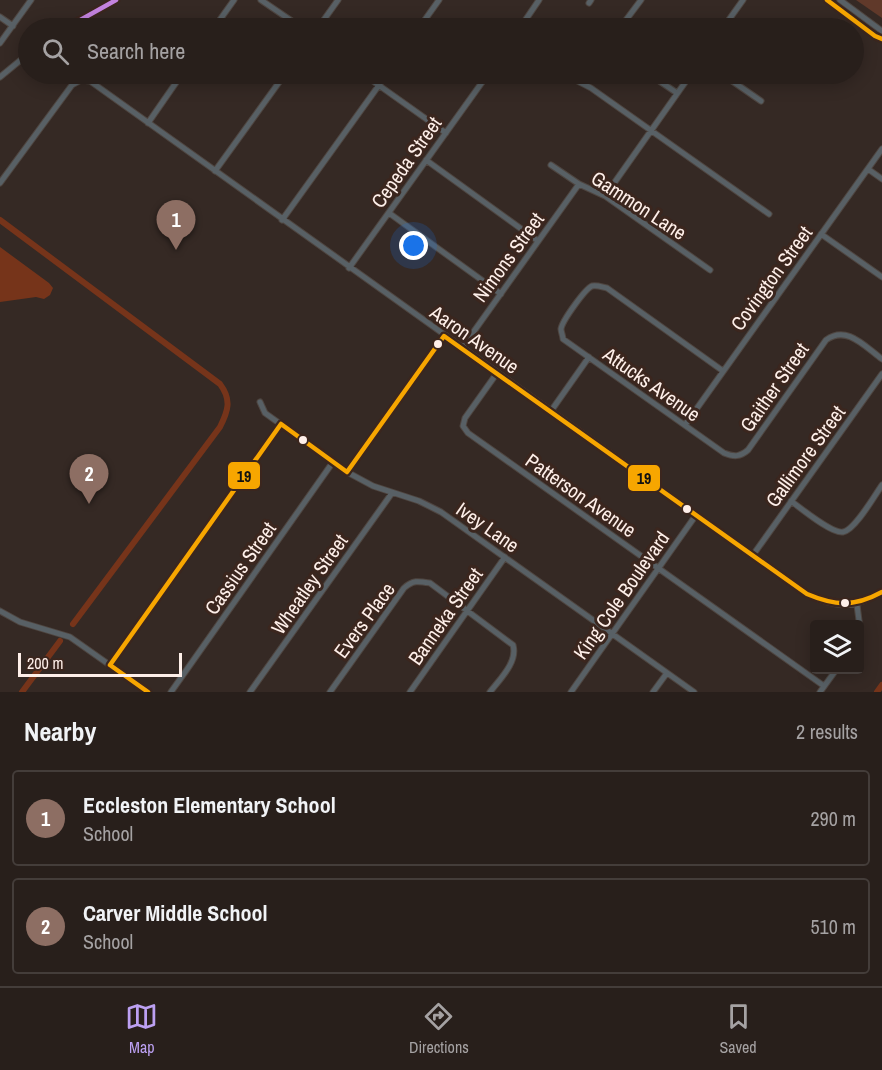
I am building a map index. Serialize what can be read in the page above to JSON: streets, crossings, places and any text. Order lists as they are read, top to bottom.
{
  "streets": {
    "street": [
      "Cepeda Street",
      "Gammon Lane",
      "Nimons Street",
      "Covington Street",
      "Aaron Avenue",
      "Attucks Avenue",
      "Gaither Street",
      "Gallimore Street",
      "Patterson Avenue",
      "Ivey Lane",
      "Cassius Street",
      "Wheatley Street",
      "King Cole Boulevard",
      "Banneka Street",
      "Evers Place"
    ]
  },
  "crossings": [
    ["Cepeda Street", "Aaron Avenue"],
    ["Gammon Lane", "Nimons Street"],
    ["Nimons Street", "Aaron Avenue"],
    ["Covington Street", "Attucks Avenue"],
    ["Aaron Avenue", "Gallimore Street"],
    ["Aaron Avenue", "Patterson Avenue"],
    ["Aaron Avenue", "King Cole Boulevard"],
    ["Attucks Avenue", "Gaither Street"],
    ["Patterson Avenue", "King Cole Boulevard"],
    ["Ivey Lane", "Cassius Street"],
    ["Ivey Lane", "Wheatley Street"],
    ["Ivey Lane", "King Cole Boulevard"],
    ["Ivey Lane", "Banneka Street"],
    ["Banneka Street", "Evers Place"]
  ],
  "lines": ["transit line 19"],
  "scale_bar": "200 m",
  "page": {
    "search": "Search here",
    "pins": ["1", "2"],
    "scale": "200 m",
    "heading": ["Nearby", "2 results"],
    "list": [
      {
        "mark": "1",
        "name": "Eccleston Elementary School",
        "note": "School",
        "value": "290 m"
      },
      {
        "mark": "2",
        "name": "Carver Middle School",
        "note": "School",
        "value": "510 m"
      }
    ],
    "nav": ["Map", "Directions", "Saved"]
  }
}
